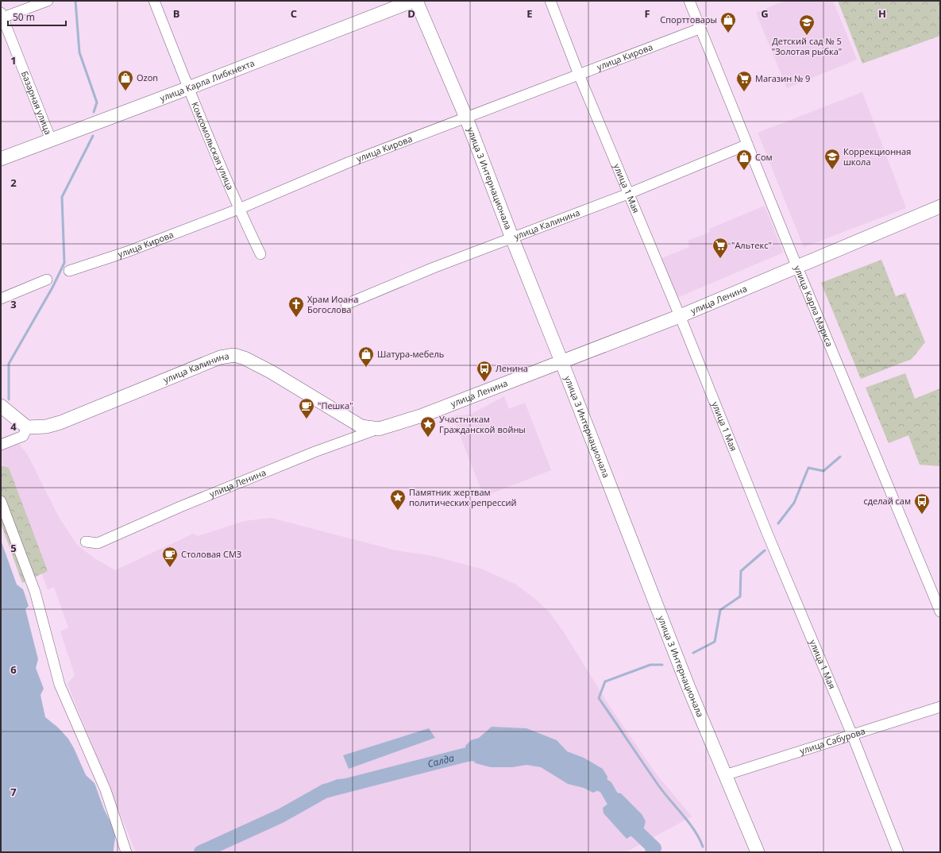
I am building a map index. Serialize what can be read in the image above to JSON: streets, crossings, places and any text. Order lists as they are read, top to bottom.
{
  "streets": {
    "main road": [
      "улица Карла Либкнехта",
      "улица 3 Интернационала",
      "улица Калинина",
      "улица Ленина"
    ],
    "street": [
      "улица Кирова",
      "Базарная улица",
      "Комсомольская улица",
      "улица 1 Мая",
      "улица Карла Маркса",
      "улица Сабурова"
    ]
  },
  "crossings": [
    ["улица Кирова", "Комсомольская улица"],
    ["улица Кирова", "улица 3 Интернационала"],
    ["улица Кирова", "улица 1 Мая"],
    ["улица Кирова", "улица Карла Маркса"],
    ["улица Карла Либкнехта", "Базарная улица"],
    ["улица Карла Либкнехта", "Комсомольская улица"],
    ["улица 3 Интернационала", "улица Калинина"],
    ["улица 3 Интернационала", "улица Ленина"],
    ["улица 3 Интернационала", "улица Сабурова"],
    ["улица 1 Мая", "улица Калинина"],
    ["улица 1 Мая", "улица Ленина"],
    ["улица 1 Мая", "улица Сабурова"],
    ["улица Калинина", "улица Ленина"],
    ["улица Калинина", "улица Карла Маркса"],
    ["улица Ленина", "улица Карла Маркса"]
  ],
  "water": ["Салда"],
  "places": {
    "shop": [
      "Спорттовары",
      "Ozon",
      "Сом",
      "Шатура-мебель"
    ],
    "school or university": ["Детский сад № 5 \"Золотая рыбка\"", "Коррекционная школа"],
    "supermarket": ["Магазин № 9", "\"Альтекс\""],
    "church": ["Храм Иоана Богослова"],
    "bus stop": ["Ленина", "сделай сам"],
    "cafe": ["\"Пешка\"", "Столовая СМЗ"],
    "place": ["Участникам Гражданской войны", "Памятник жертвам политических репрессий"]
  },
  "scale_bar": "50 m",
  "grid": {
    "columns": [
      "B",
      "C",
      "D",
      "E",
      "F",
      "G",
      "H"
    ],
    "rows": [
      "1",
      "2",
      "3",
      "4",
      "5",
      "6",
      "7"
    ]
  }
}
